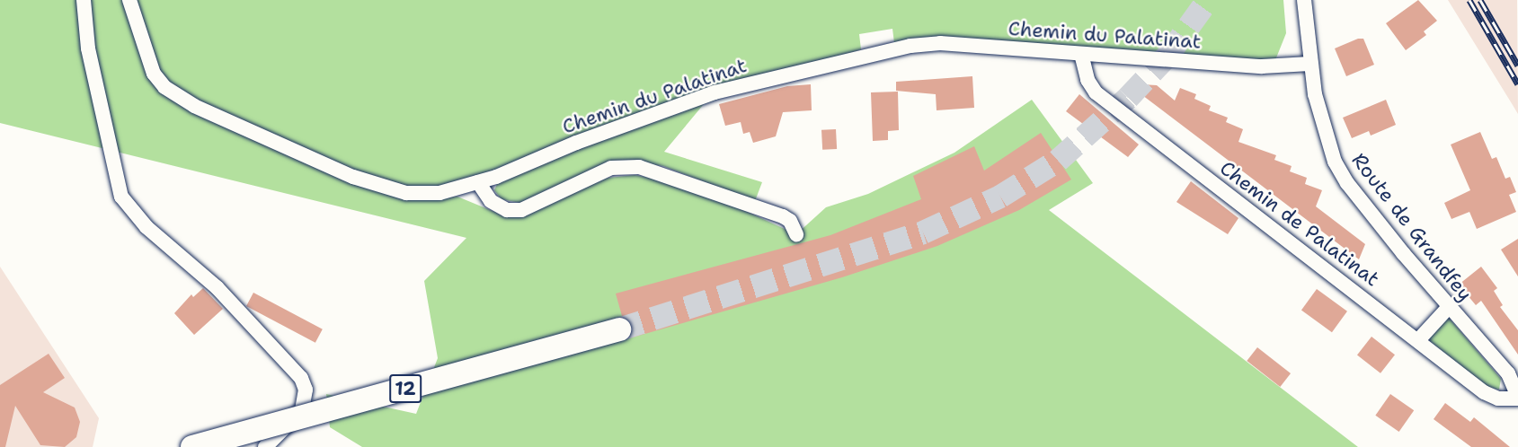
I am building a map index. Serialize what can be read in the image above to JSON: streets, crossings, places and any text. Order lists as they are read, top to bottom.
{
  "streets": {
    "main road": ["12"],
    "street": ["Chemin du Palatinat", "Chemin de Palatinat", "Route de Grandfey"]
  },
  "crossings": [
    ["Chemin du Palatinat", "Chemin de Palatinat"],
    ["Chemin du Palatinat", "Route de Grandfey"],
    ["Chemin de Palatinat", "Route de Grandfey"]
  ]
}
